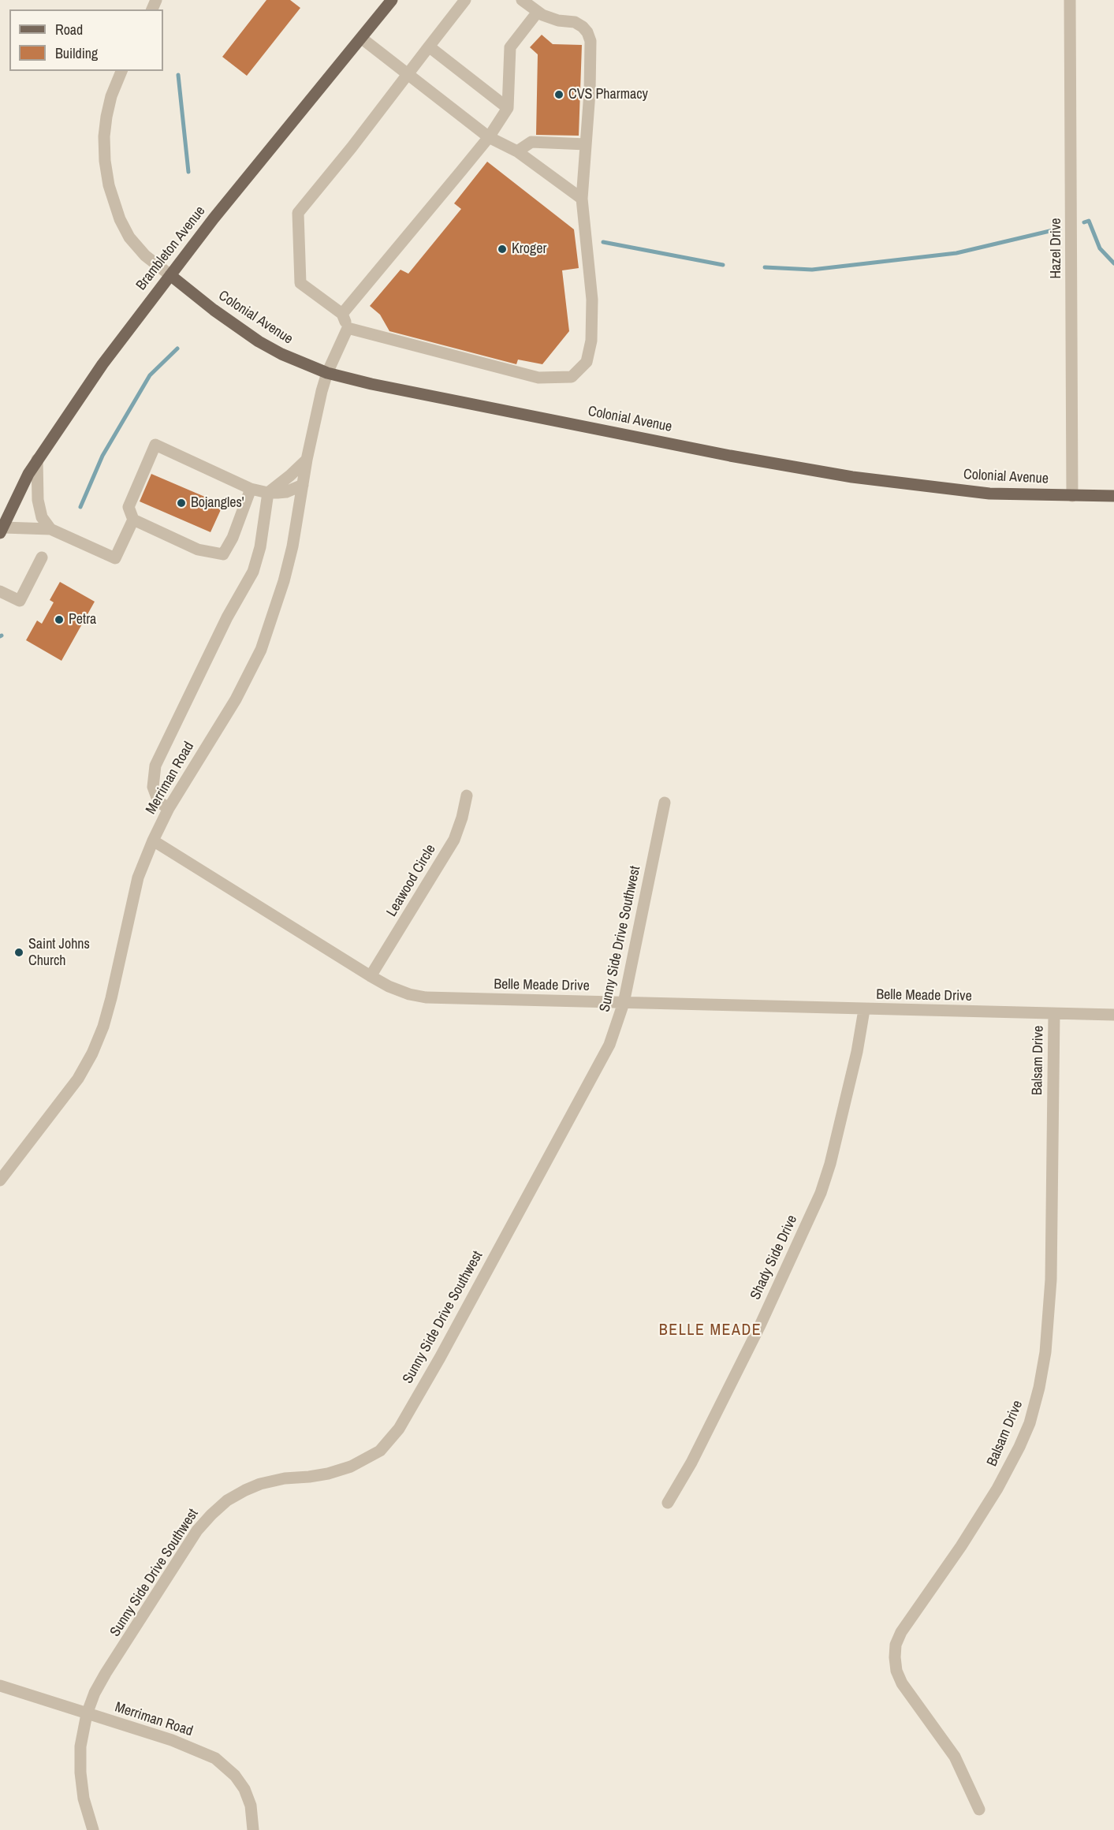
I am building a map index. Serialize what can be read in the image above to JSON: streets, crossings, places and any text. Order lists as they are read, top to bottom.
{
  "streets": {
    "main road": ["Brambleton Avenue", "Colonial Avenue"],
    "street": [
      "Hazel Drive",
      "Merriman Road",
      "Leawood Circle",
      "Sunny Side Drive Southwest",
      "Belle Meade Drive",
      "Balsam Drive",
      "Shady Side Drive"
    ]
  },
  "crossings": [
    ["Brambleton Avenue", "Colonial Avenue"],
    ["Hazel Drive", "Colonial Avenue"],
    ["Colonial Avenue", "Merriman Road"],
    ["Merriman Road", "Sunny Side Drive Southwest"],
    ["Merriman Road", "Belle Meade Drive"],
    ["Leawood Circle", "Belle Meade Drive"],
    ["Sunny Side Drive Southwest", "Belle Meade Drive"],
    ["Belle Meade Drive", "Balsam Drive"],
    ["Belle Meade Drive", "Shady Side Drive"]
  ],
  "districts": ["BELLE MEADE"],
  "places": [
    "CVS Pharmacy",
    "Kroger",
    "Bojangles'",
    "Petra",
    "Saint Johns Church"
  ],
  "legend": ["Road", "Building"]
}
